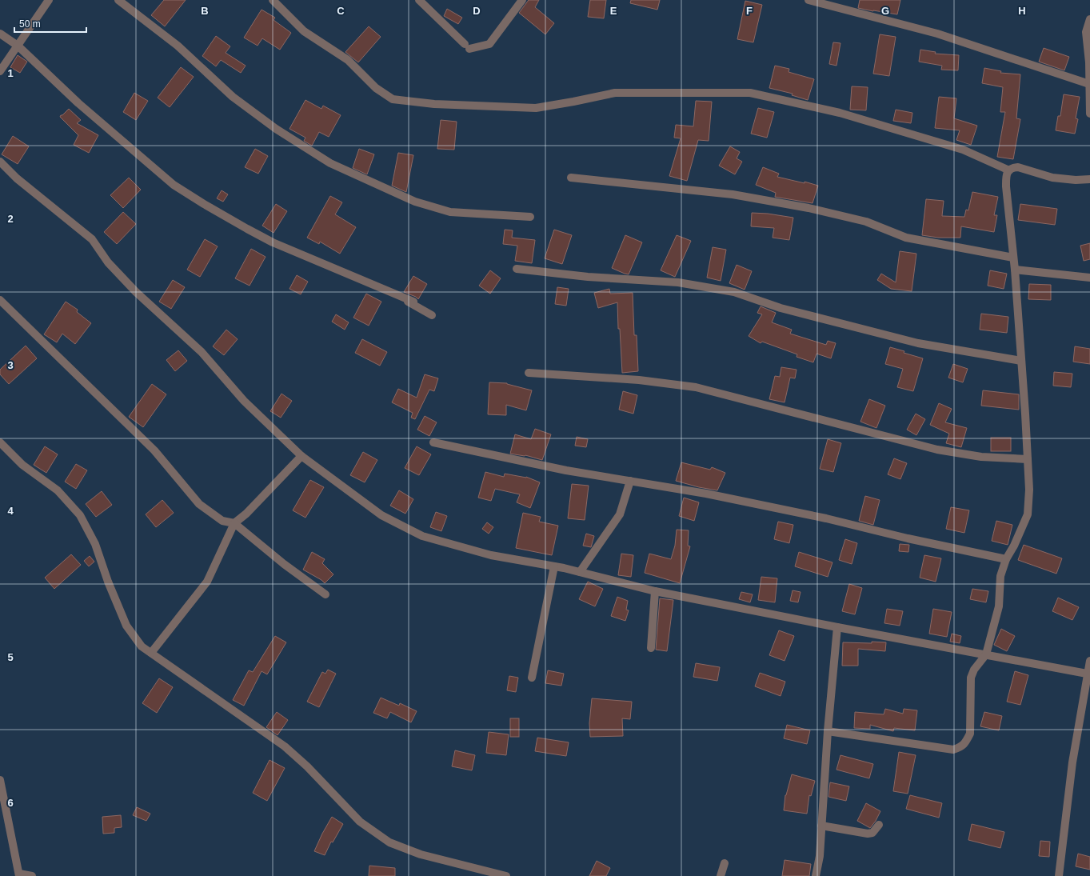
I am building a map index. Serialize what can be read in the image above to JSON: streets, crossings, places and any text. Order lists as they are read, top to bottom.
{
  "scale_bar": "50 m",
  "grid": {
    "columns": [
      "B",
      "C",
      "D",
      "E",
      "F",
      "G",
      "H"
    ],
    "rows": [
      "1",
      "2",
      "3",
      "4",
      "5",
      "6"
    ]
  }
}
